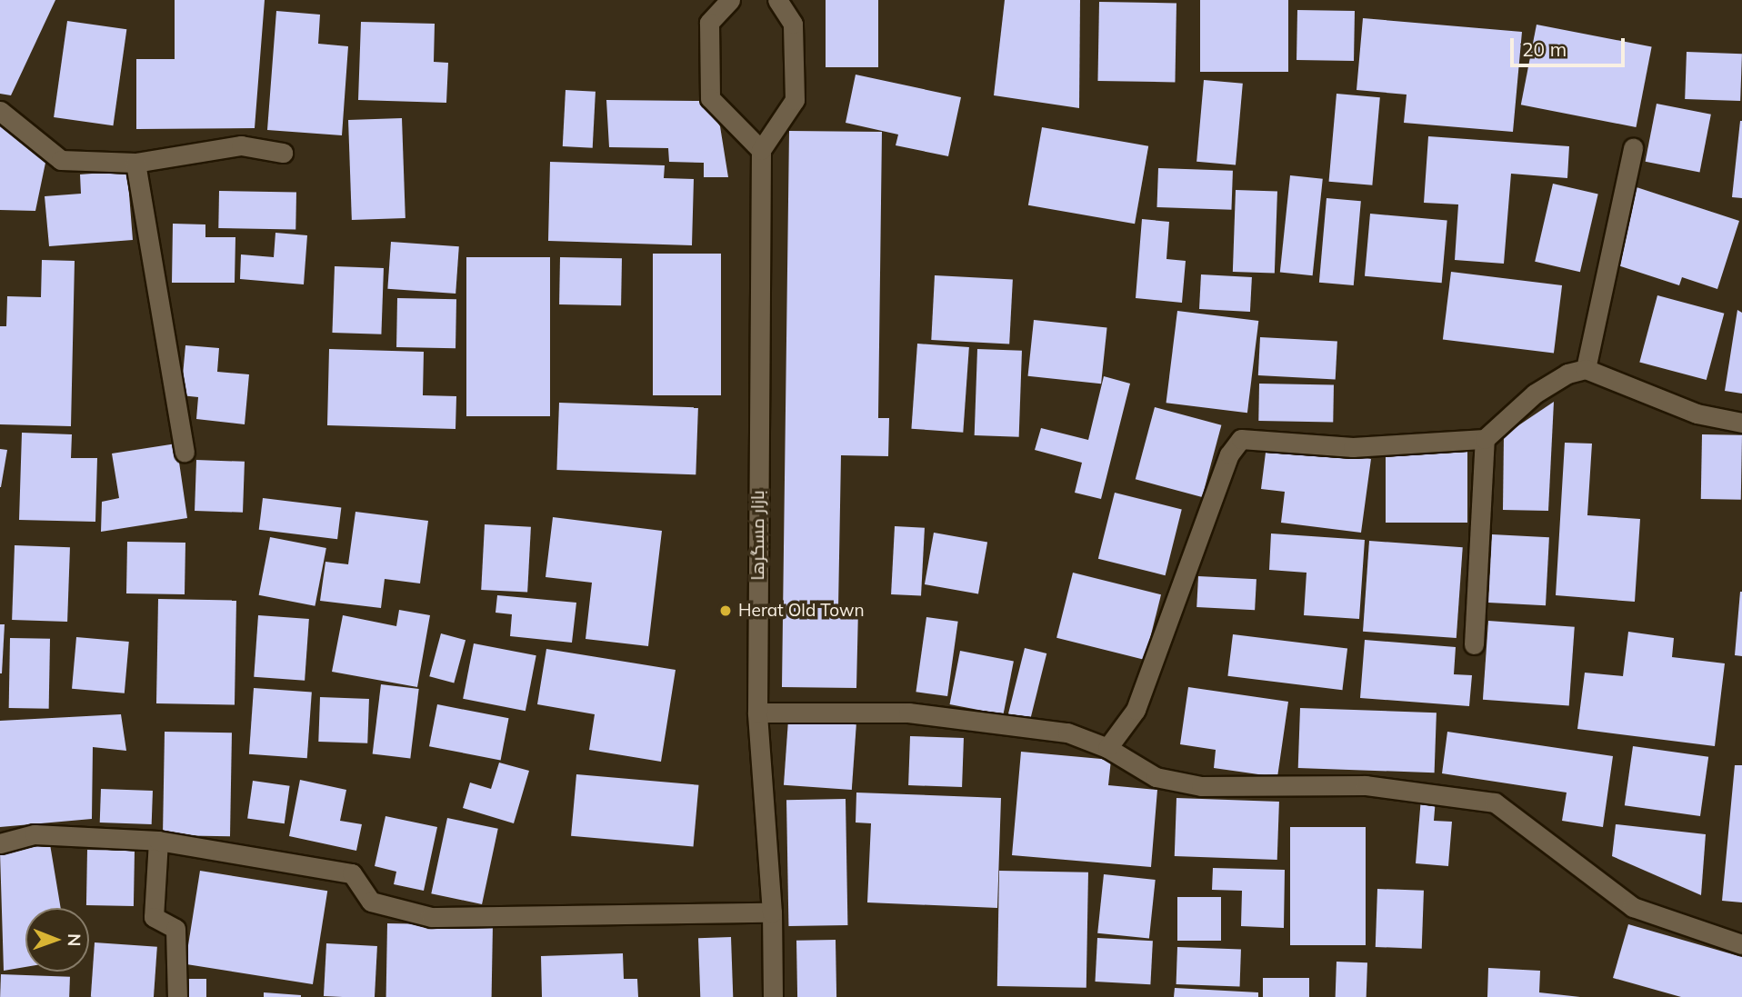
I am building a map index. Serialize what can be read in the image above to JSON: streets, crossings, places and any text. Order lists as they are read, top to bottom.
{
  "streets": {
    "street": ["بازار مسگرها"]
  },
  "places": ["Herat Old Town"],
  "scale_bar": "20 m",
  "north": "right"
}
